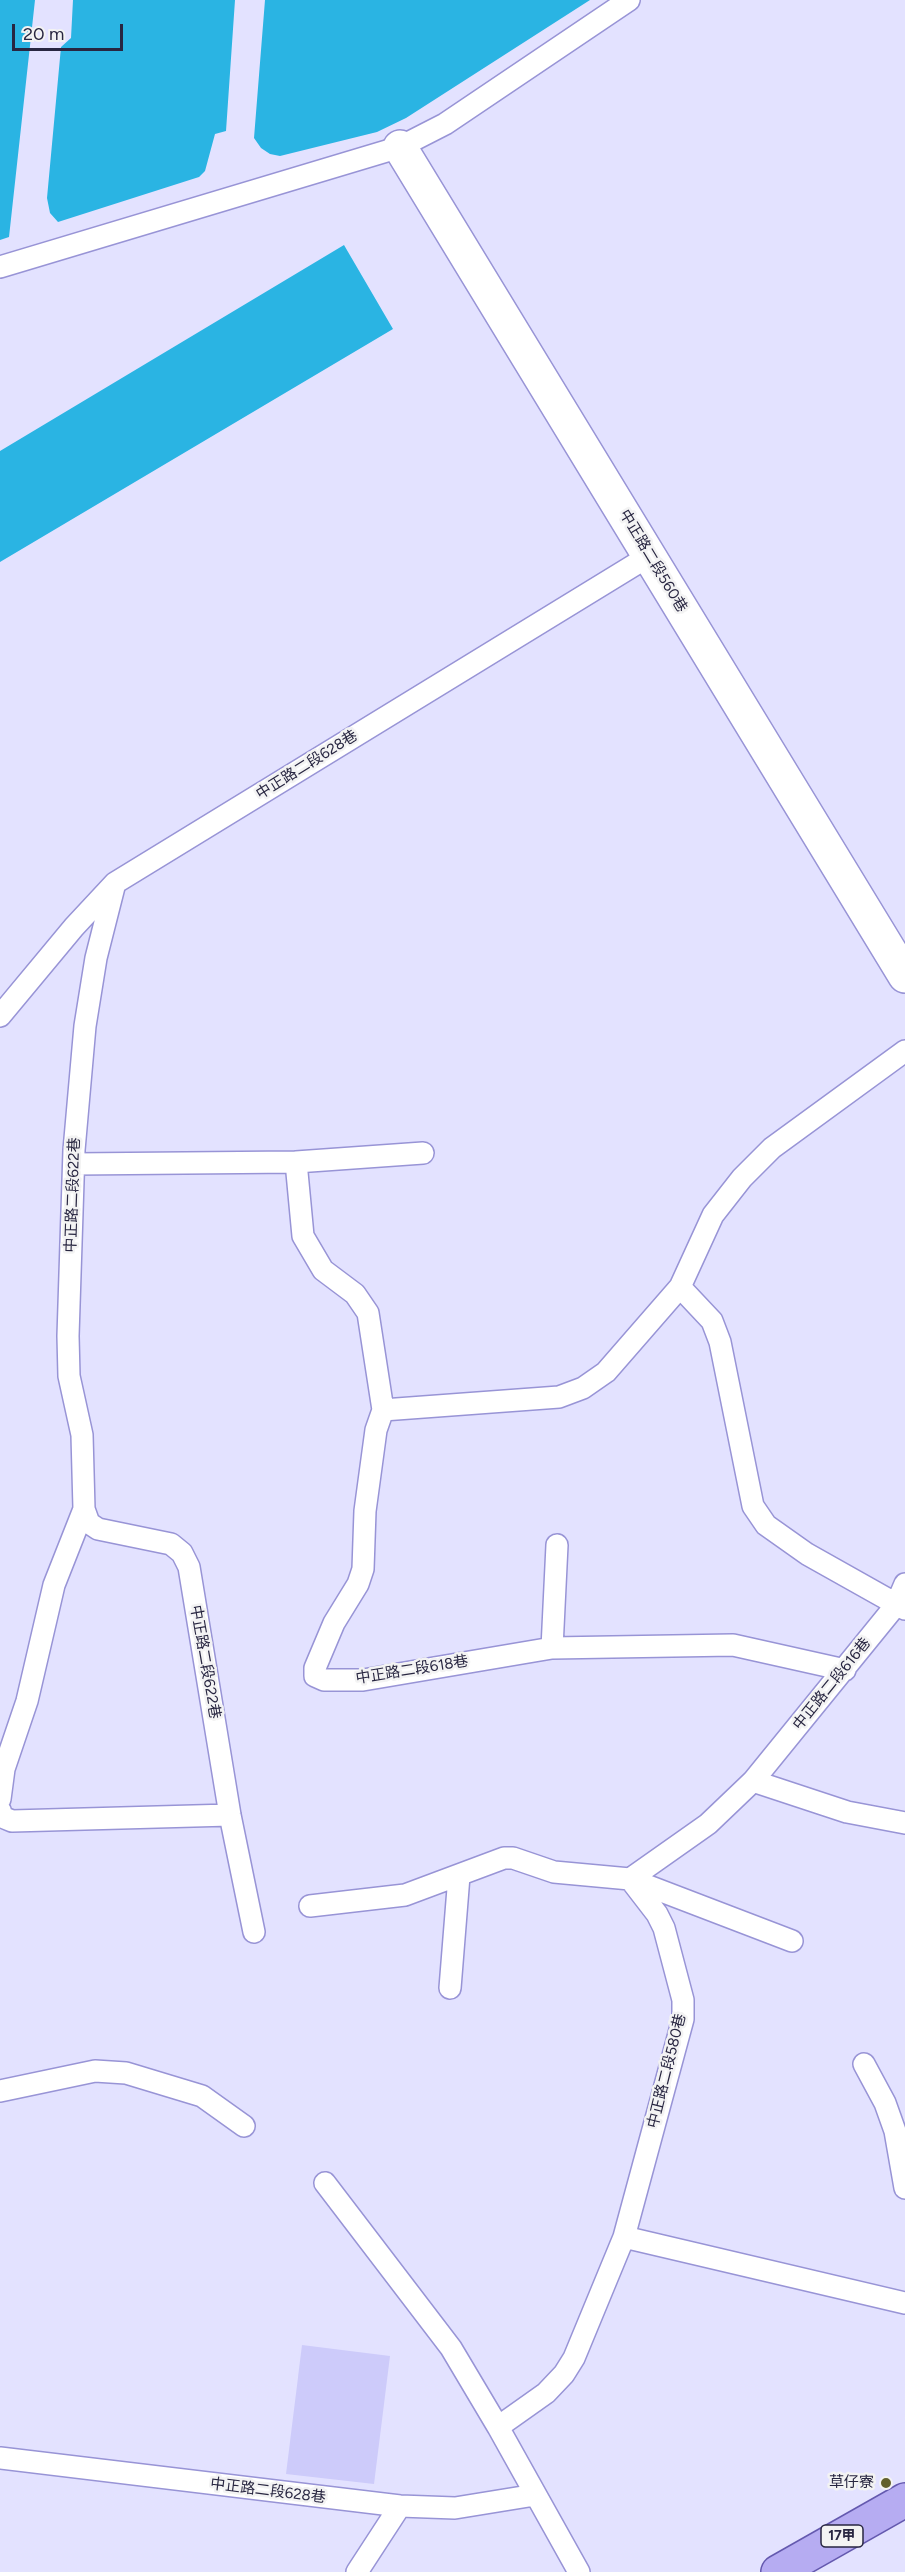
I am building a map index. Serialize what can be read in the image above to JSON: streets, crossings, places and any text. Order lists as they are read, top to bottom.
{
  "streets": {
    "main road": ["17甲"],
    "street": ["中正路二段560巷"],
    "lane": [
      "中正路二段628巷",
      "中正路二段622巷",
      "中正路二段618巷",
      "中正路二段616巷",
      "中正路二段580巷"
    ]
  },
  "crossings": [
    ["中正路二段560巷", "中正路二段628巷"],
    ["中正路二段628巷", "中正路二段622巷"],
    ["中正路二段618巷", "中正路二段616巷"],
    ["中正路二段616巷", "中正路二段580巷"]
  ],
  "places": ["草仔寮"],
  "scale_bar": "20 m"
}
